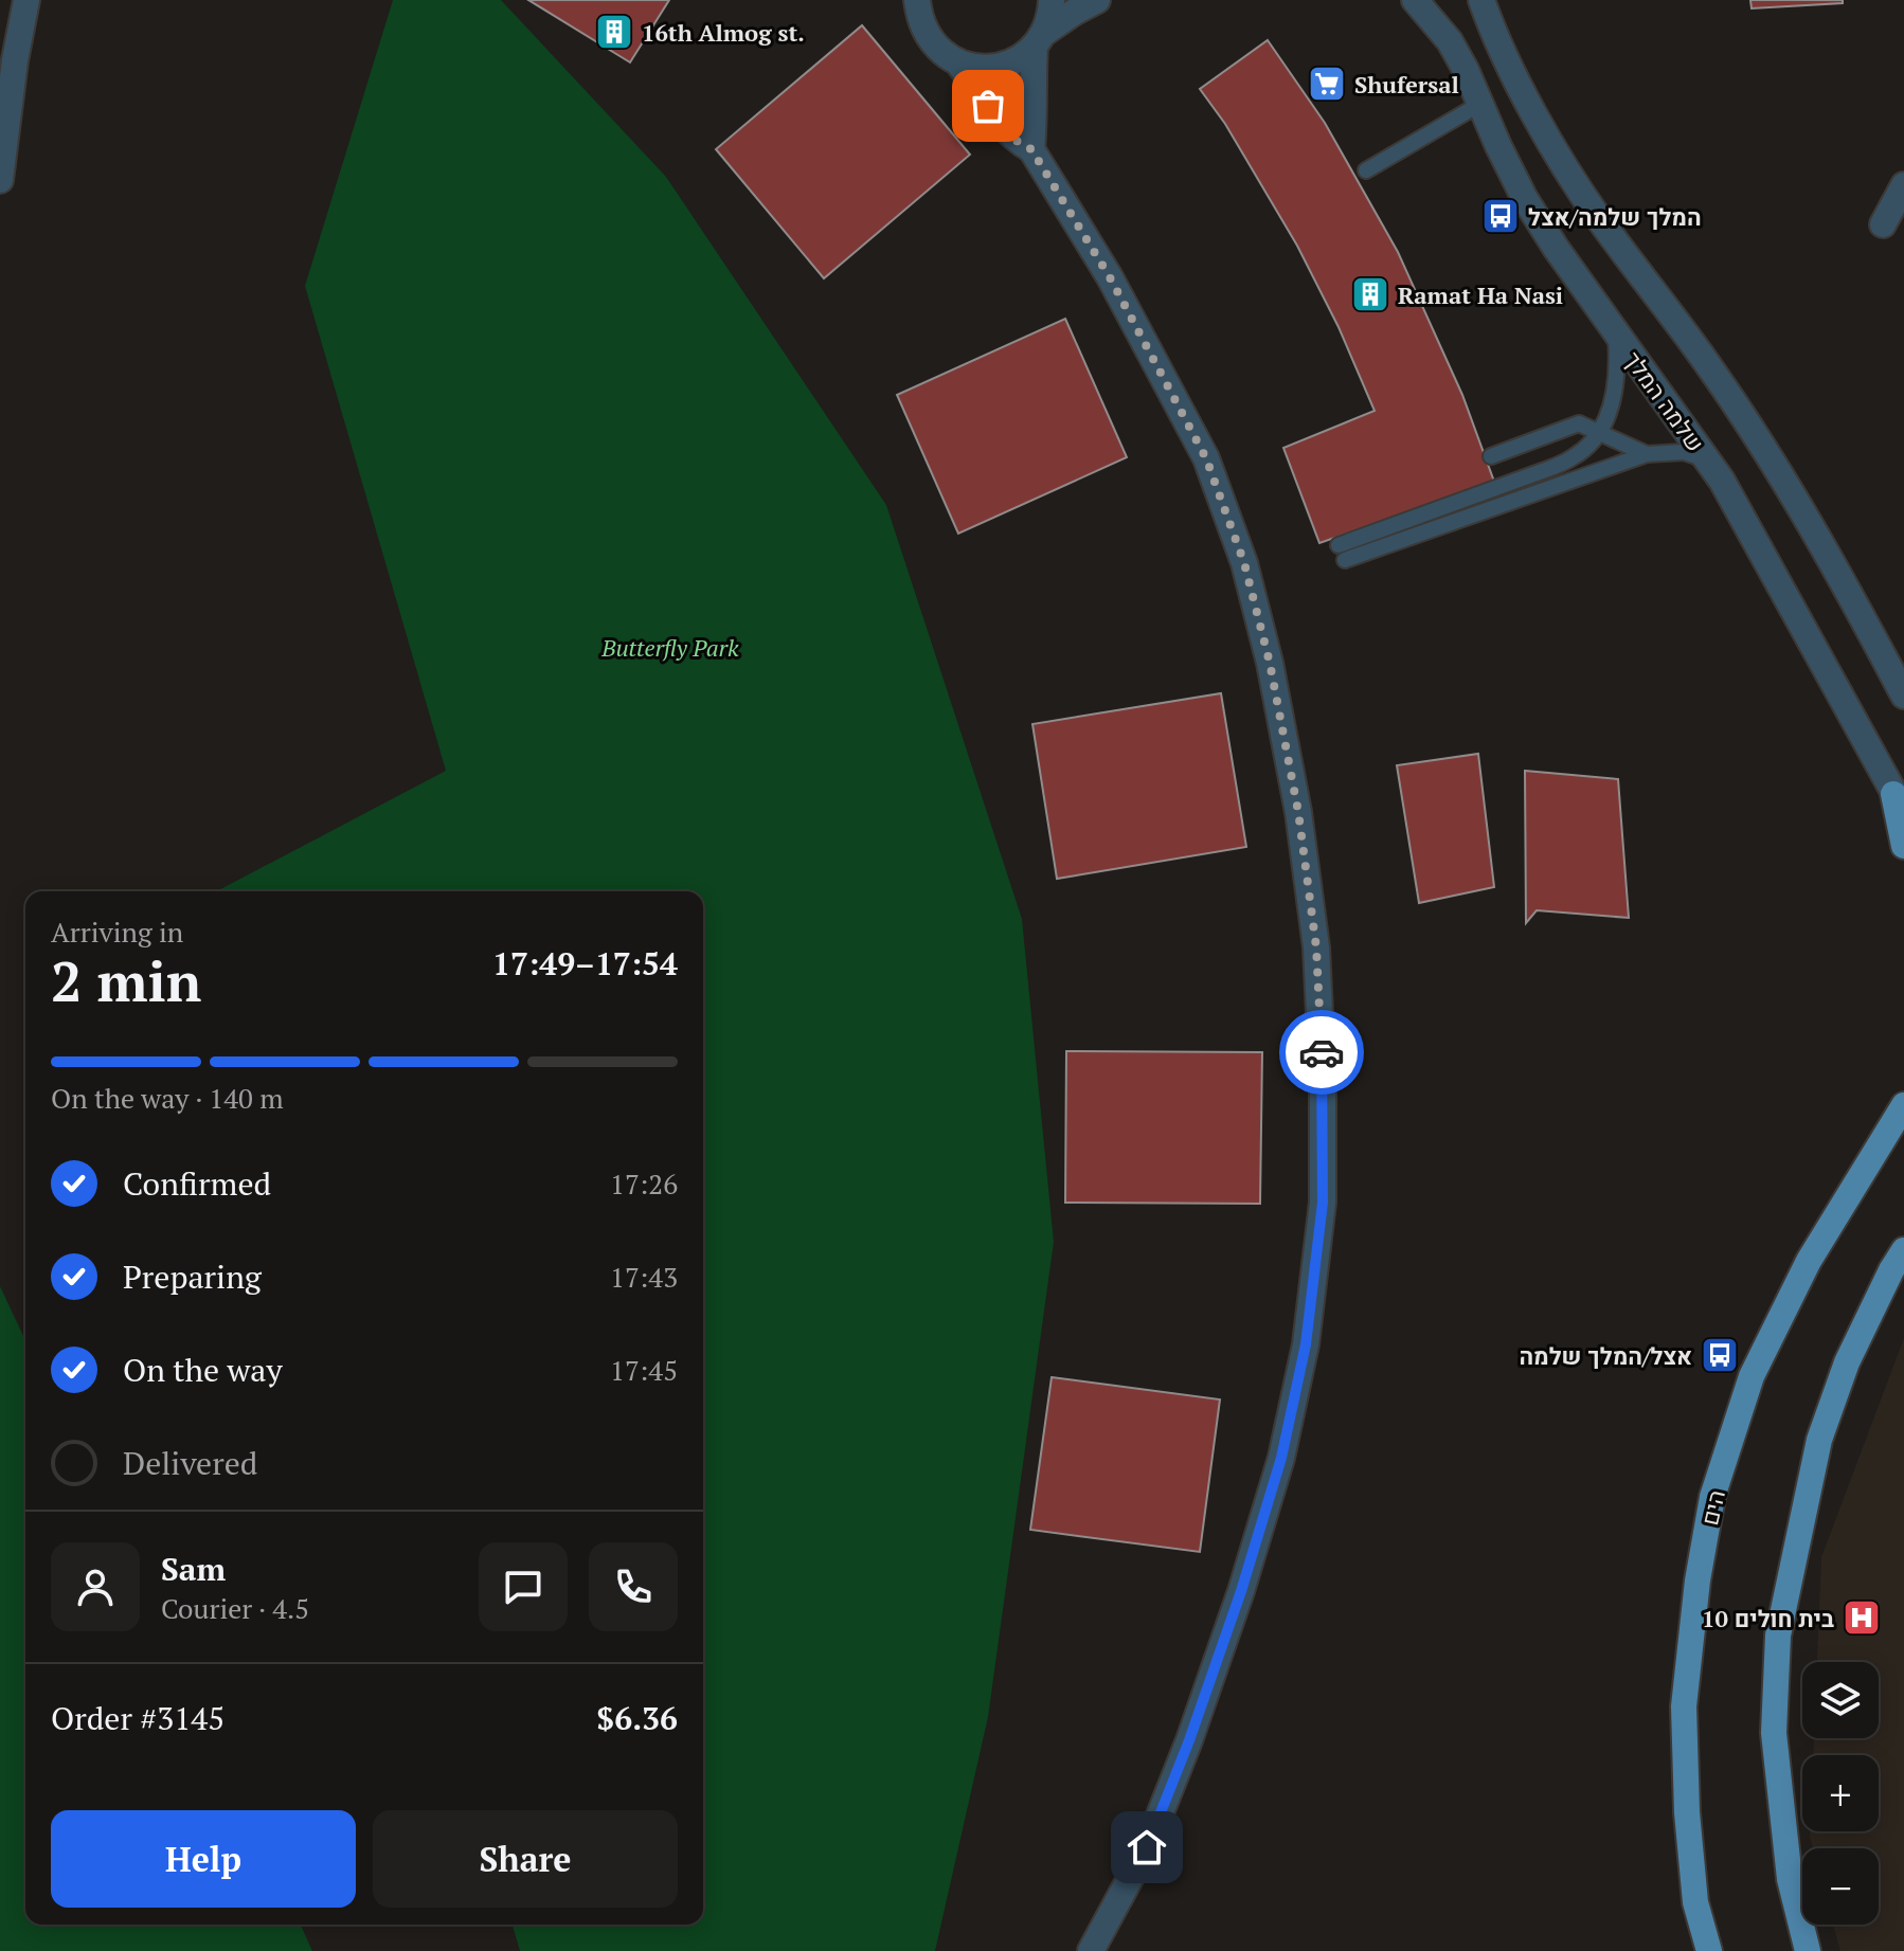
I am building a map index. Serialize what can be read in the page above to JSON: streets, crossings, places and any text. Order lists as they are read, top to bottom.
{
  "streets": {
    "main road": ["הים"],
    "street": ["שלמה המלך"]
  },
  "parks": ["Butterfly Park"],
  "places": {
    "building": ["16th Almog st.", "Ramat Ha Nasi"],
    "supermarket": ["Shufersal"],
    "bus stop": ["המלך שלמה/אצל", "אצל/המלך שלמה"],
    "hospital": ["בית חולים 10"]
  },
  "page": {
    "heading": ["2 min", "Arriving in", "17:49–17:54"],
    "panel": [
      "Sam",
      "Courier · 4.5",
      "Order #3145",
      "$6.36"
    ],
    "bar": "On the way · 140 m",
    "list": [
      ["Confirmed", "17:26"],
      ["Preparing", "17:43"],
      ["On the way", "17:45"],
      "Delivered"
    ],
    "map_buttons": ["+", "−"],
    "buttons": ["Help", "Share"]
  }
}
